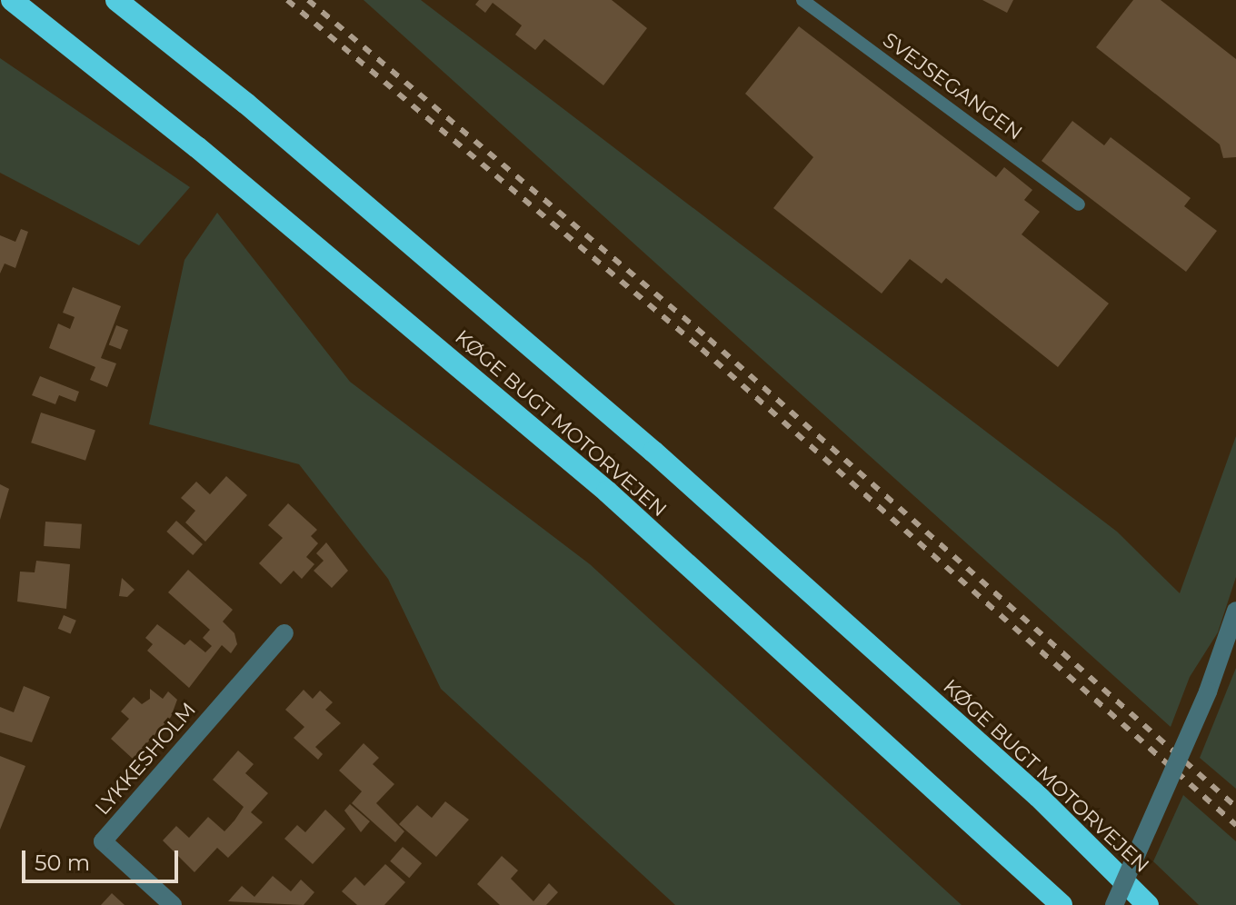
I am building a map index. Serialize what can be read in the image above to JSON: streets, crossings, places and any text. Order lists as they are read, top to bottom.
{
  "streets": {
    "highway": ["KØGE BUGT MOTORVEJEN"],
    "street": ["LYKKESHOLM"],
    "lane": ["SVEJSEGANGEN"]
  },
  "scale_bar": "50 m"
}
